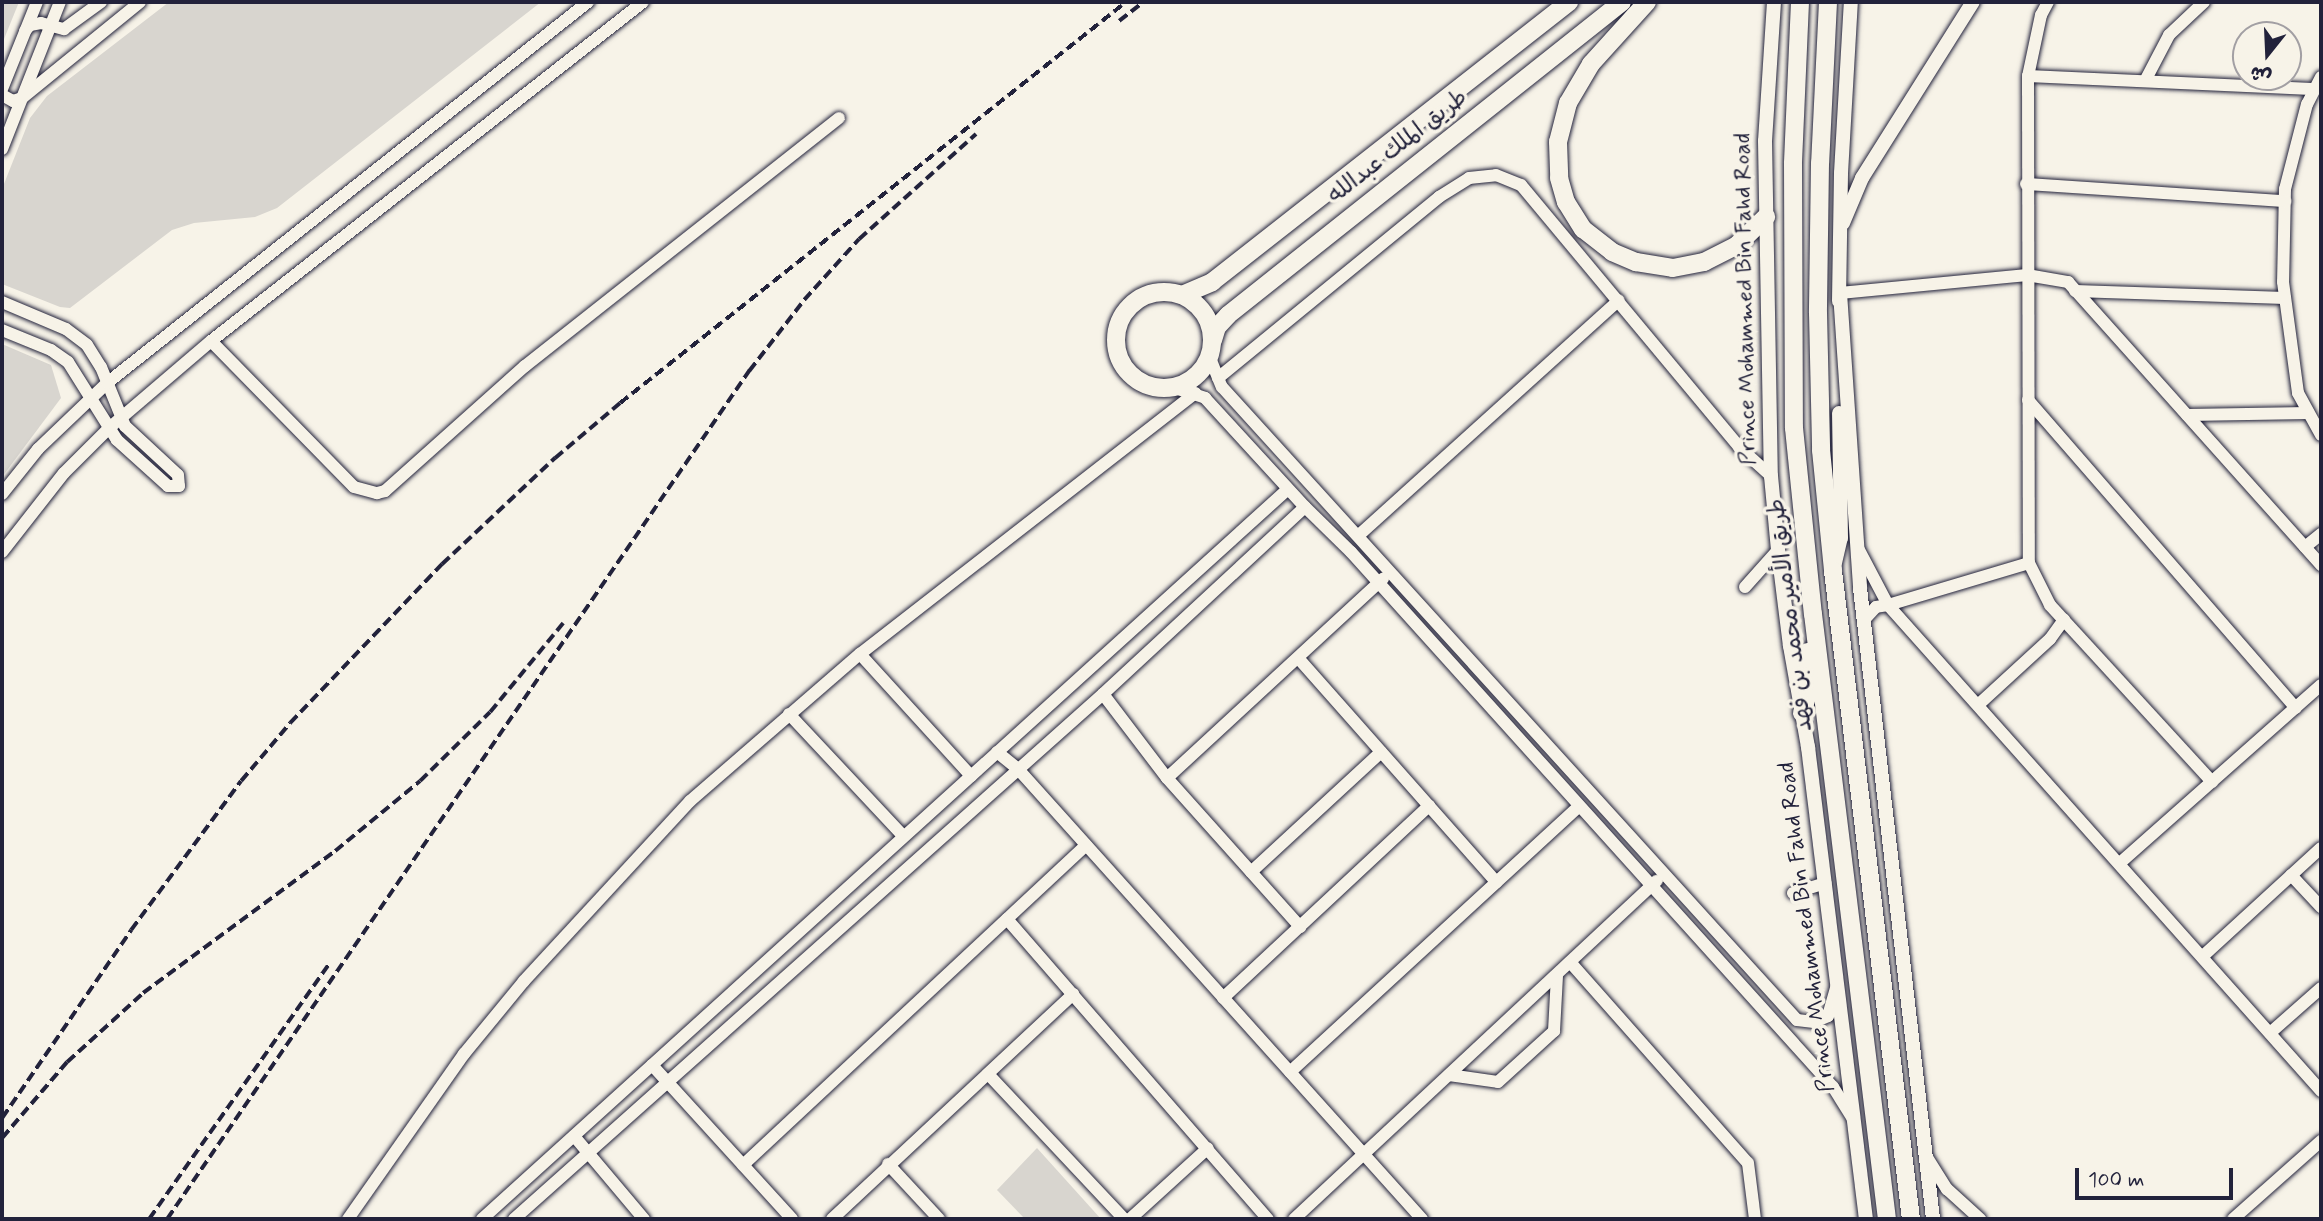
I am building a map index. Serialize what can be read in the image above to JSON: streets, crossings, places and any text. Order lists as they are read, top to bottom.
{
  "streets": {
    "highway": ["طريق الملك عبدالله", "طريق الأمير محمد بن فهد"],
    "main road": ["Prince Mohammed Bin Fahd Road"]
  },
  "scale_bar": "100 m",
  "north": "bottom"
}
